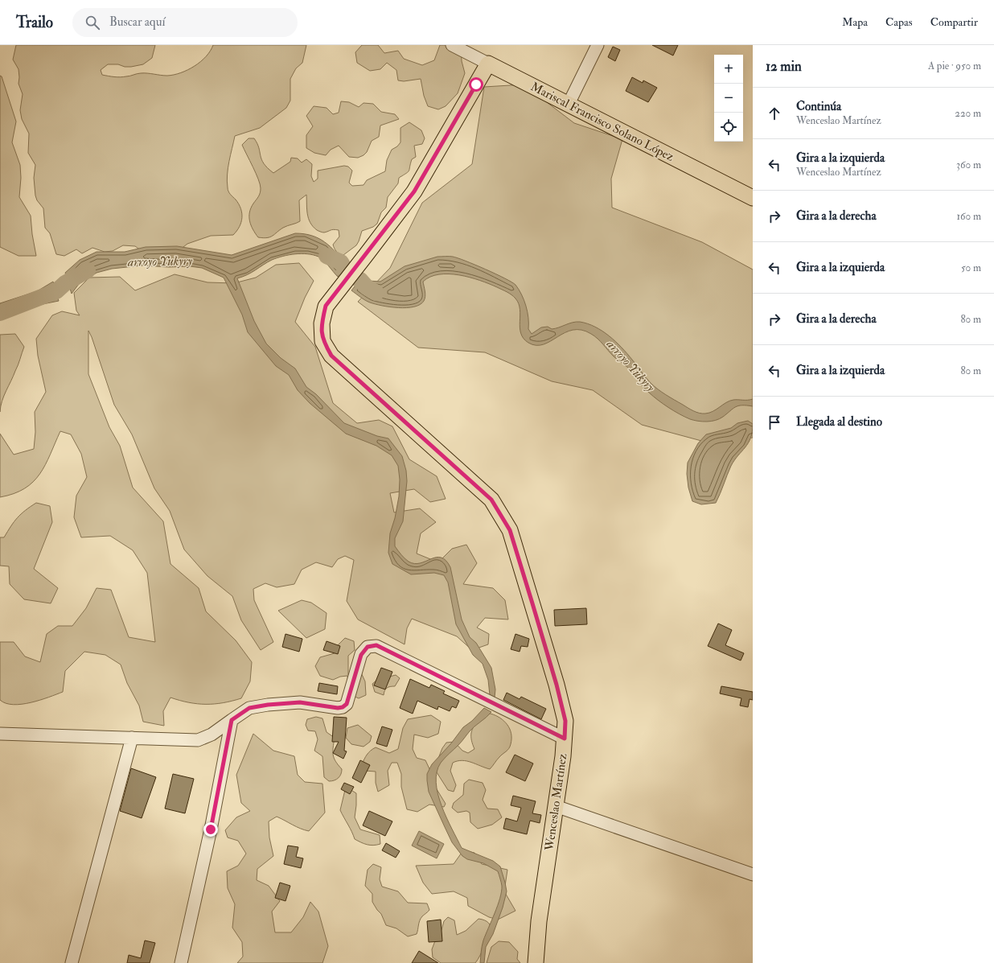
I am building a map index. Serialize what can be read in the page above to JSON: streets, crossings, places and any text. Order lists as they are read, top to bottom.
{
  "streets": {
    "main road": ["Mariscal Francisco Solano López", "Wenceslao Martínez"]
  },
  "crossings": [
    ["Mariscal Francisco Solano López", "Wenceslao Martínez"]
  ],
  "water": ["arroyo Yukyry"],
  "page": {
    "header": "Trailo",
    "search": "Buscar aquí",
    "nav": ["Mapa", "Capas", "Compartir"],
    "heading": ["12 min", "A pie · 950 m"],
    "map_buttons": ["+", "−"],
    "list": [
      ["Continúa", "Wenceslao Martínez", "220 m"],
      ["Gira a la izquierda", "Wenceslao Martínez", "360 m"],
      ["Gira a la derecha", "160 m"],
      ["Gira a la izquierda", "50 m"],
      ["Gira a la derecha", "80 m"],
      ["Gira a la izquierda", "80 m"],
      "Llegada al destino"
    ]
  }
}
